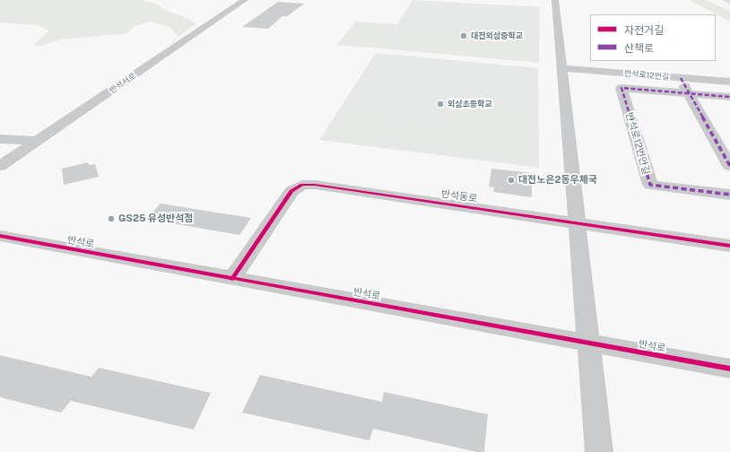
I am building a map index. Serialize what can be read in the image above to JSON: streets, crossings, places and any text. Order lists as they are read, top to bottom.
{
  "streets": {
    "street": [
      "반석로12번길",
      "반석서로",
      "반석로12번안길",
      "반석동로",
      "반석로"
    ]
  },
  "crossings": [
    ["반석동로", "반석로"]
  ],
  "places": [
    "대전외삼중학교",
    "외삼초등학교",
    "대전노은2동우체국",
    "GS25 유성반석점"
  ],
  "legend": ["자전거길", "산책로"]
}
